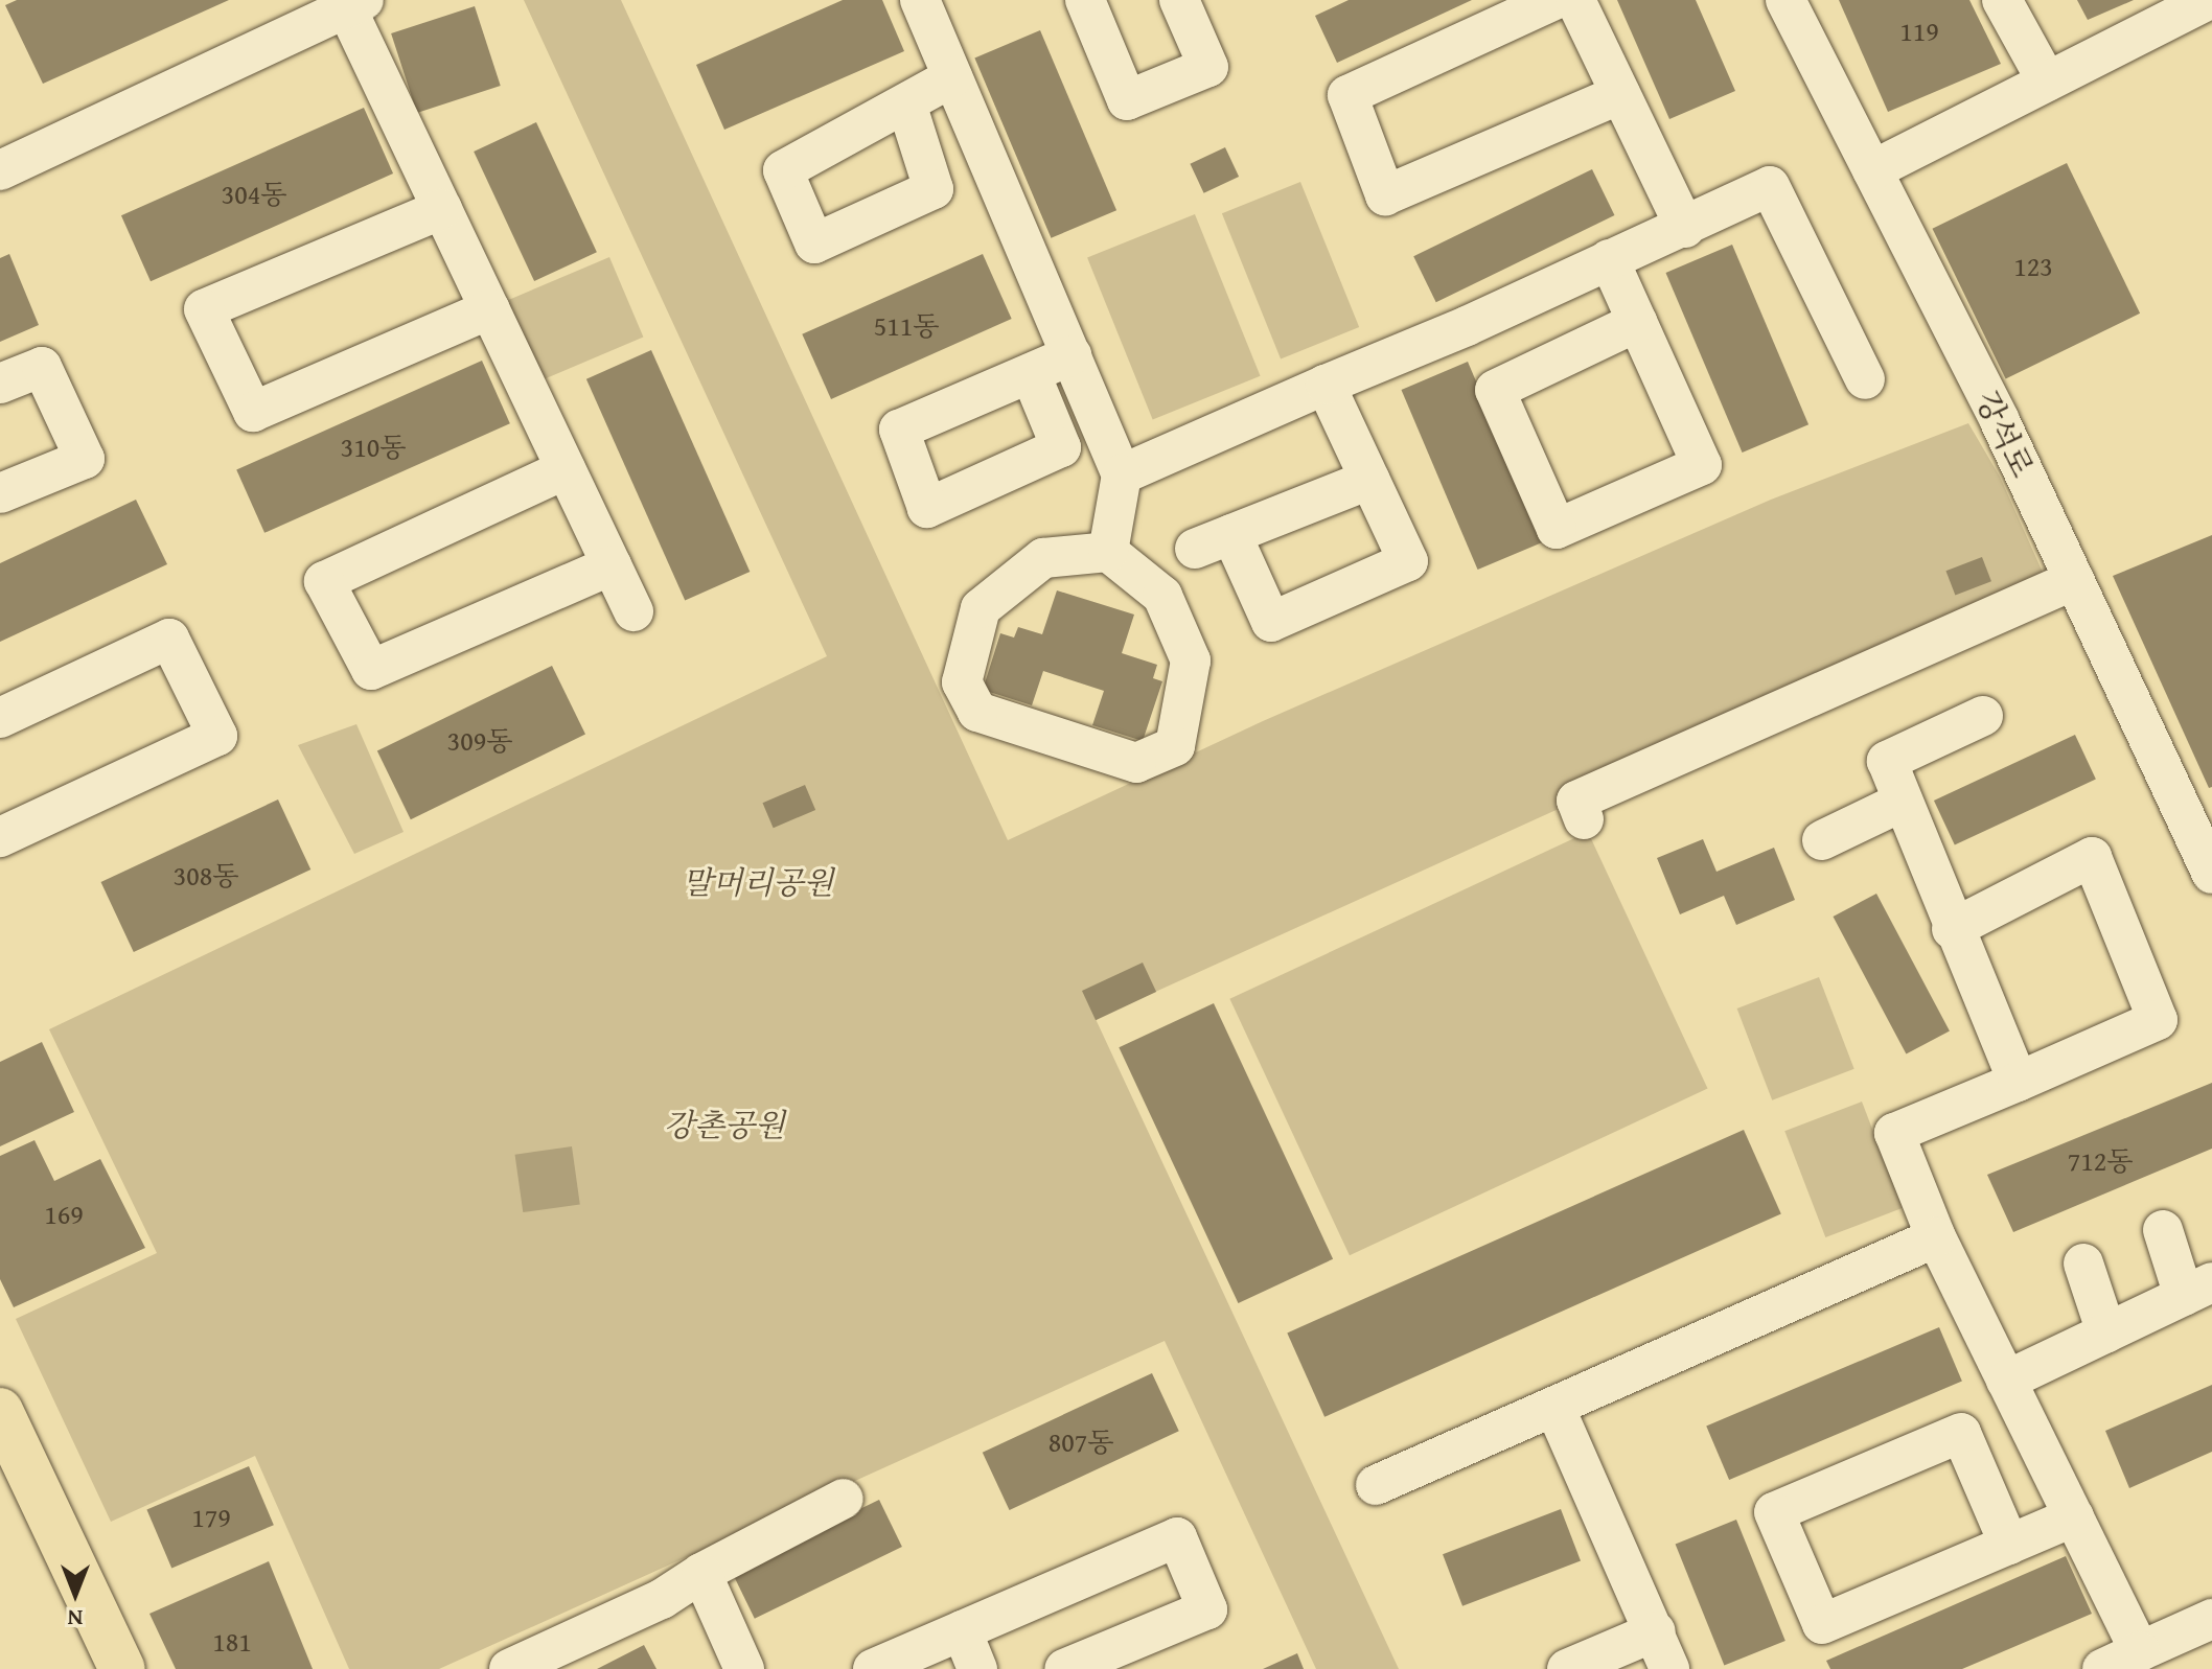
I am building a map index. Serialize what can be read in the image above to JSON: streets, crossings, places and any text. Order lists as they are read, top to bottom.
{
  "streets": {
    "street": ["강석로"]
  },
  "parks": ["말머리공원", "강촌공원"],
  "house_numbers": [
    "119",
    "304동",
    "123",
    "511동",
    "310동",
    "309동",
    "308동",
    "712동",
    "169",
    "807동",
    "179",
    "181"
  ],
  "north": "bottom"
}
